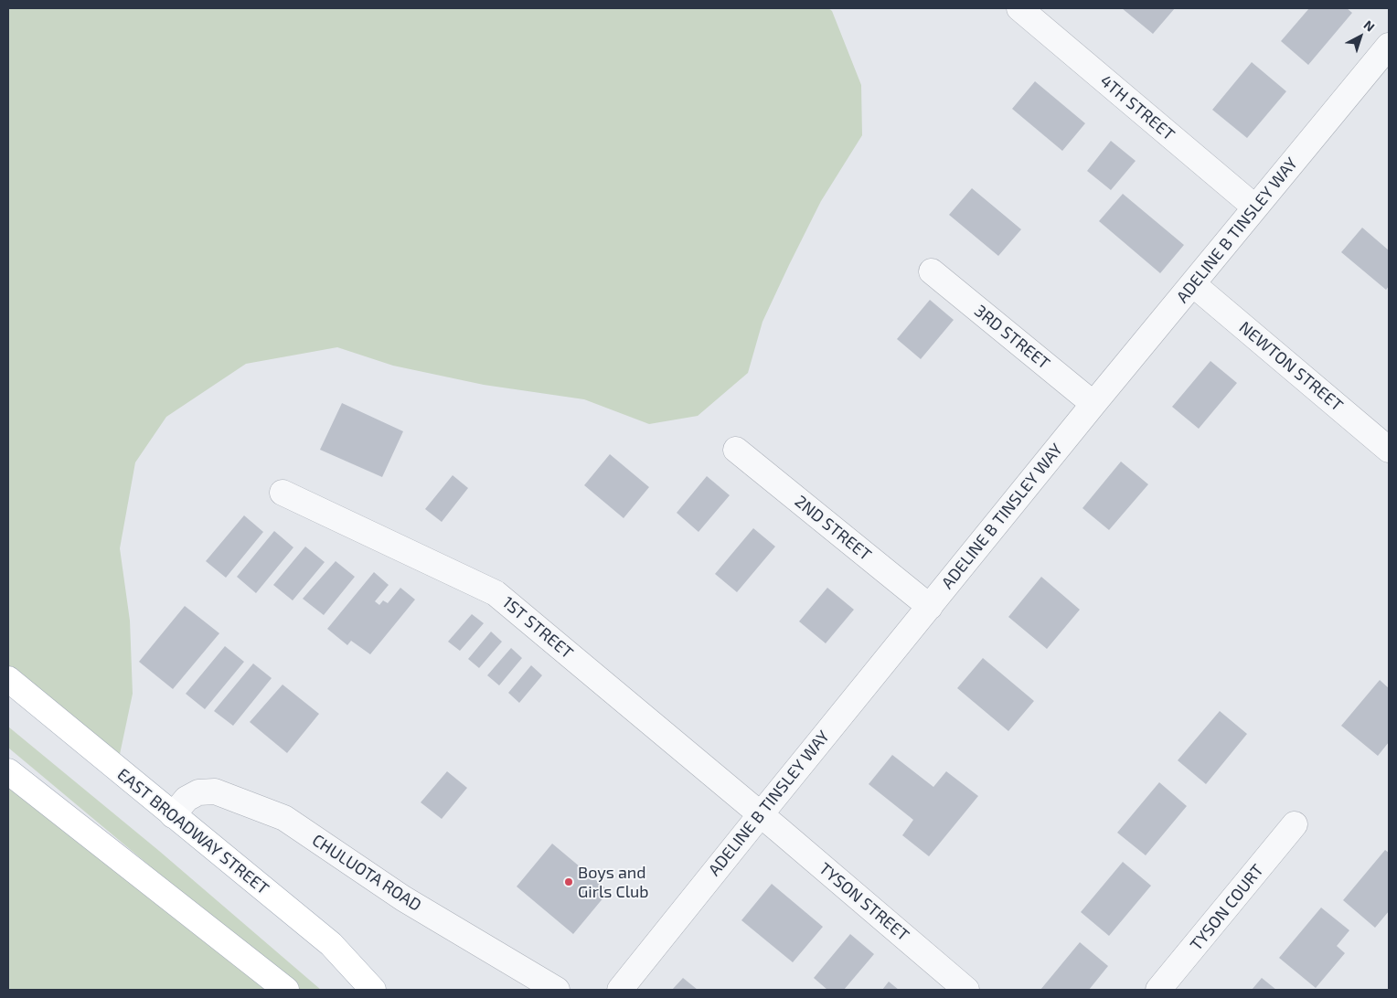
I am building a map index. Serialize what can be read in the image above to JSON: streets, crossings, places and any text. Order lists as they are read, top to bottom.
{
  "streets": {
    "main road": ["EAST BROADWAY STREET"],
    "street": [
      "4TH STREET",
      "ADELINE B TINSLEY WAY",
      "3RD STREET",
      "NEWTON STREET",
      "2ND STREET",
      "1ST STREET",
      "CHULUOTA ROAD",
      "TYSON STREET",
      "TYSON COURT"
    ]
  },
  "crossings": [
    ["4TH STREET", "ADELINE B TINSLEY WAY"],
    ["ADELINE B TINSLEY WAY", "3RD STREET"],
    ["ADELINE B TINSLEY WAY", "NEWTON STREET"],
    ["ADELINE B TINSLEY WAY", "2ND STREET"],
    ["ADELINE B TINSLEY WAY", "1ST STREET"],
    ["ADELINE B TINSLEY WAY", "TYSON STREET"],
    ["1ST STREET", "TYSON STREET"],
    ["EAST BROADWAY STREET", "CHULUOTA ROAD"]
  ],
  "places": ["Boys and Girls Club"],
  "north": "top right"
}
